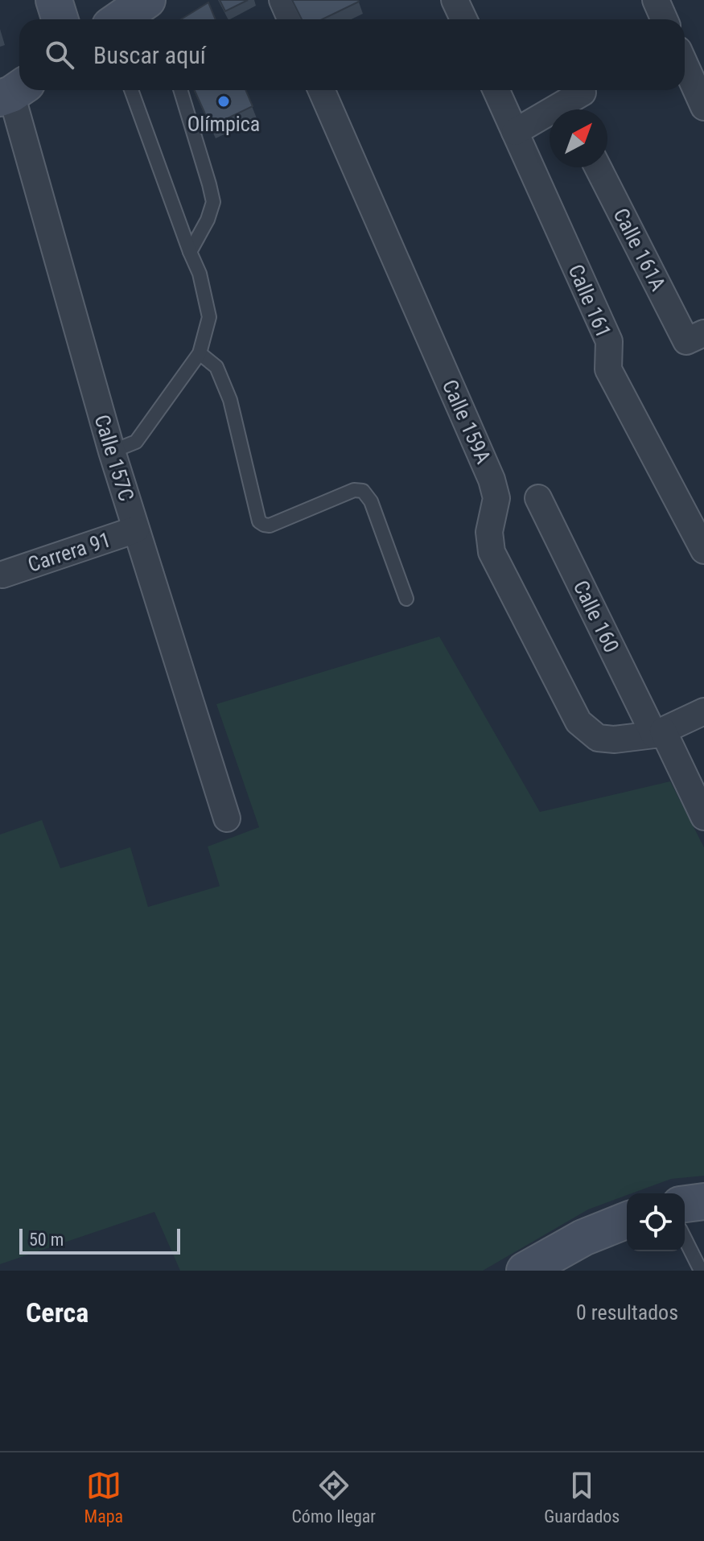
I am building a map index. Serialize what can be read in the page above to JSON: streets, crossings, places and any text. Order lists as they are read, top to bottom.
{
  "streets": {
    "street": [
      "Calle 161A",
      "Calle 161",
      "Calle 159A",
      "Calle 157C",
      "Carrera 91",
      "Calle 160"
    ]
  },
  "crossings": [
    ["Calle 159A", "Calle 160"],
    ["Calle 157C", "Carrera 91"]
  ],
  "places": ["Olímpica"],
  "scale_bar": "50 m",
  "north": "top right",
  "page": {
    "search": "Buscar aquí",
    "scale": "50 m",
    "heading": ["Cerca", "0 resultados"],
    "nav": ["Mapa", "Cómo llegar", "Guardados"]
  }
}
